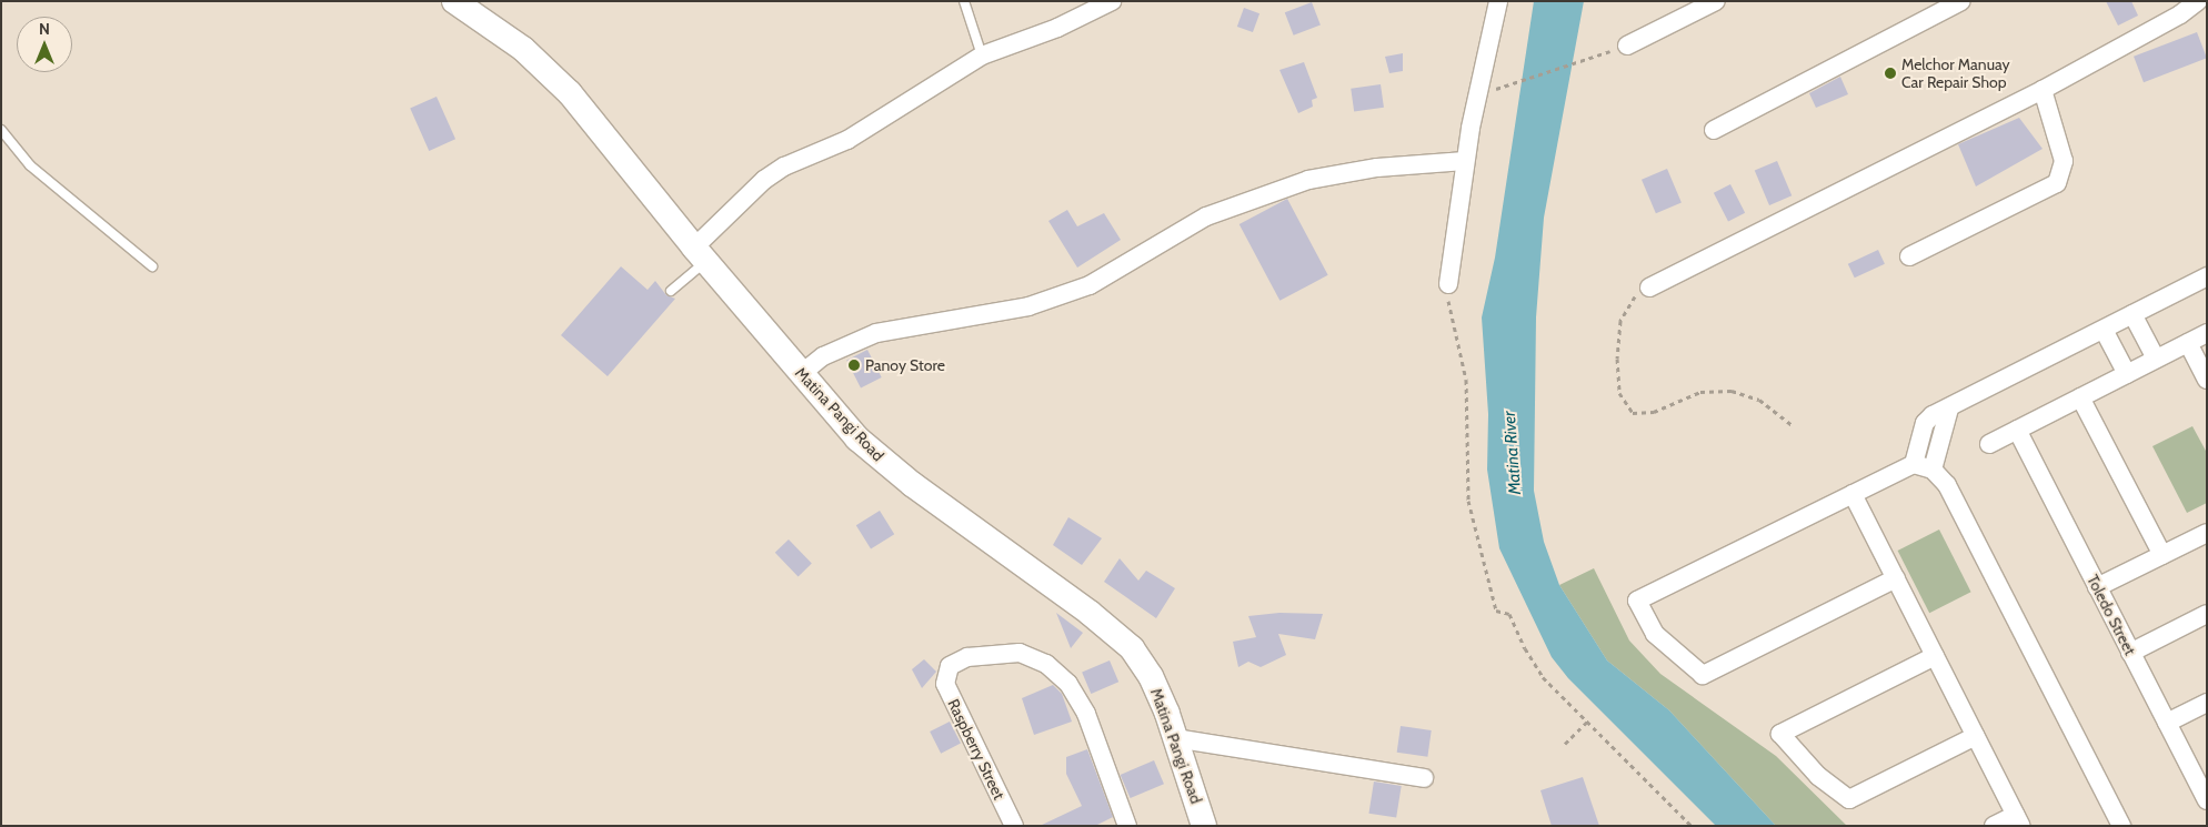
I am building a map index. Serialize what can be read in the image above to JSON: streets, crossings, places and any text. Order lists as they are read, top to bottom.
{
  "streets": {
    "street": ["Matina Pangi Road", "Toledo Street", "Raspberry Street"]
  },
  "water": ["Matina River"],
  "places": ["Melchor Manuay Car Repair Shop", "Panoy Store"],
  "north": "top"
}
